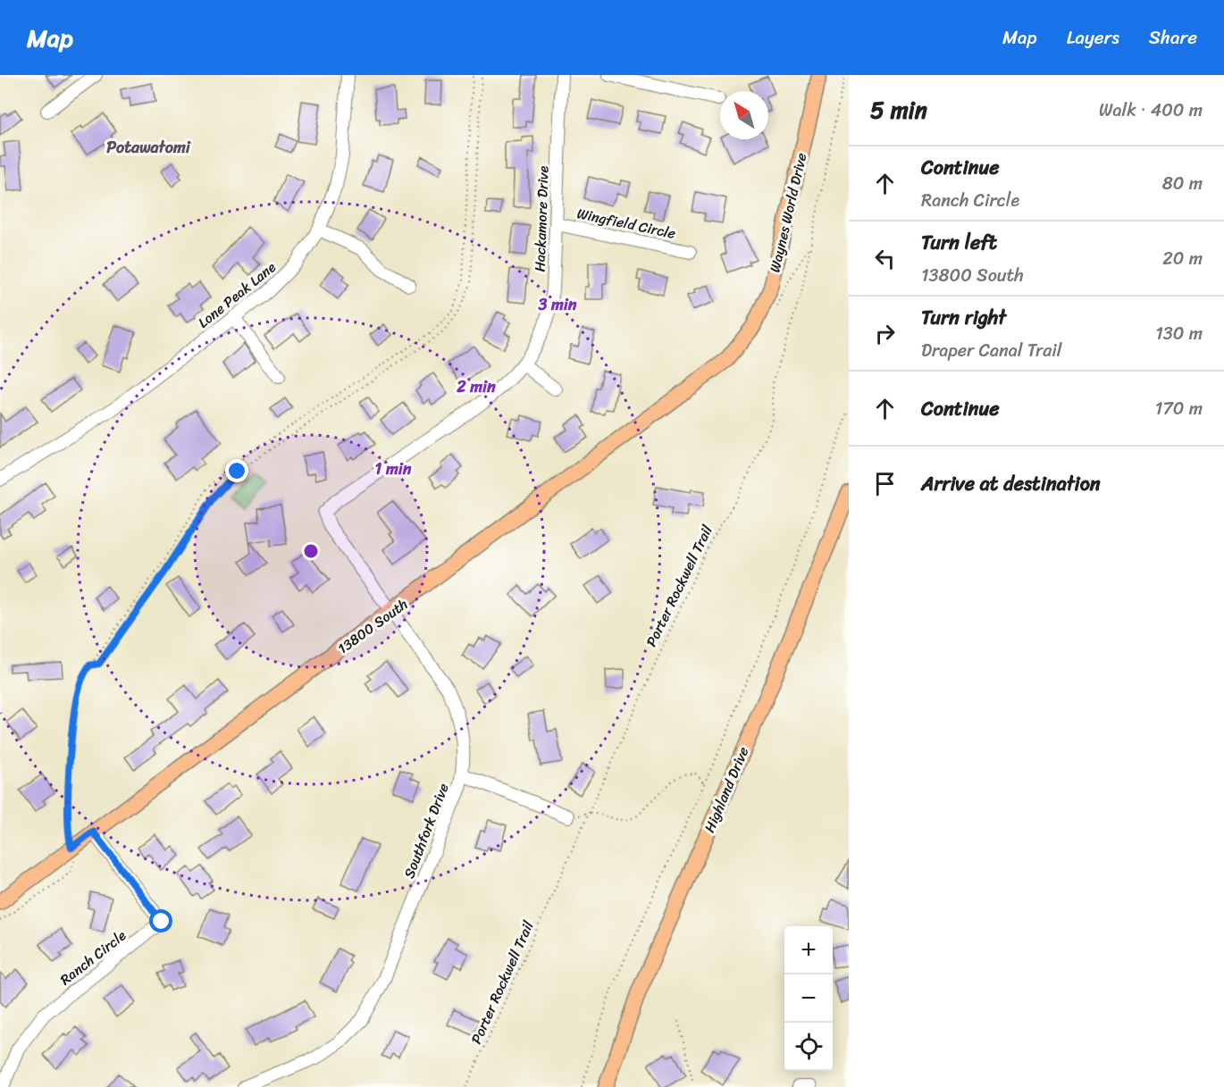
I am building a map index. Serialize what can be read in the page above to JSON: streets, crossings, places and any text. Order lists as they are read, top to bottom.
{
  "streets": {
    "main road": ["Waynes World Drive", "13800 South", "Highland Drive"],
    "street": [
      "Hackamore Drive",
      "Wingfield Circle",
      "Lone Peak Lane",
      "Southfork Drive",
      "Ranch Circle"
    ],
    "path": ["Porter Rockwell Trail"]
  },
  "crossings": [
    ["Waynes World Drive", "13800 South"],
    ["Hackamore Drive", "Wingfield Circle"],
    ["Hackamore Drive", "Southfork Drive"],
    ["13800 South", "Southfork Drive"],
    ["13800 South", "Ranch Circle"]
  ],
  "districts": ["Potawatomi"],
  "north": "top left",
  "page": {
    "header": "Map",
    "nav": ["Map", "Layers", "Share"],
    "heading": ["5 min", "Walk · 400 m"],
    "list": [
      ["Continue", "Ranch Circle", "80 m"],
      ["Turn left", "13800 South", "20 m"],
      ["Turn right", "Draper Canal Trail", "130 m"],
      ["Continue", "170 m"],
      "Arrive at destination"
    ],
    "map_buttons": ["+", "−"]
  },
  "rings": ["3 min", "2 min", "1 min"]
}
